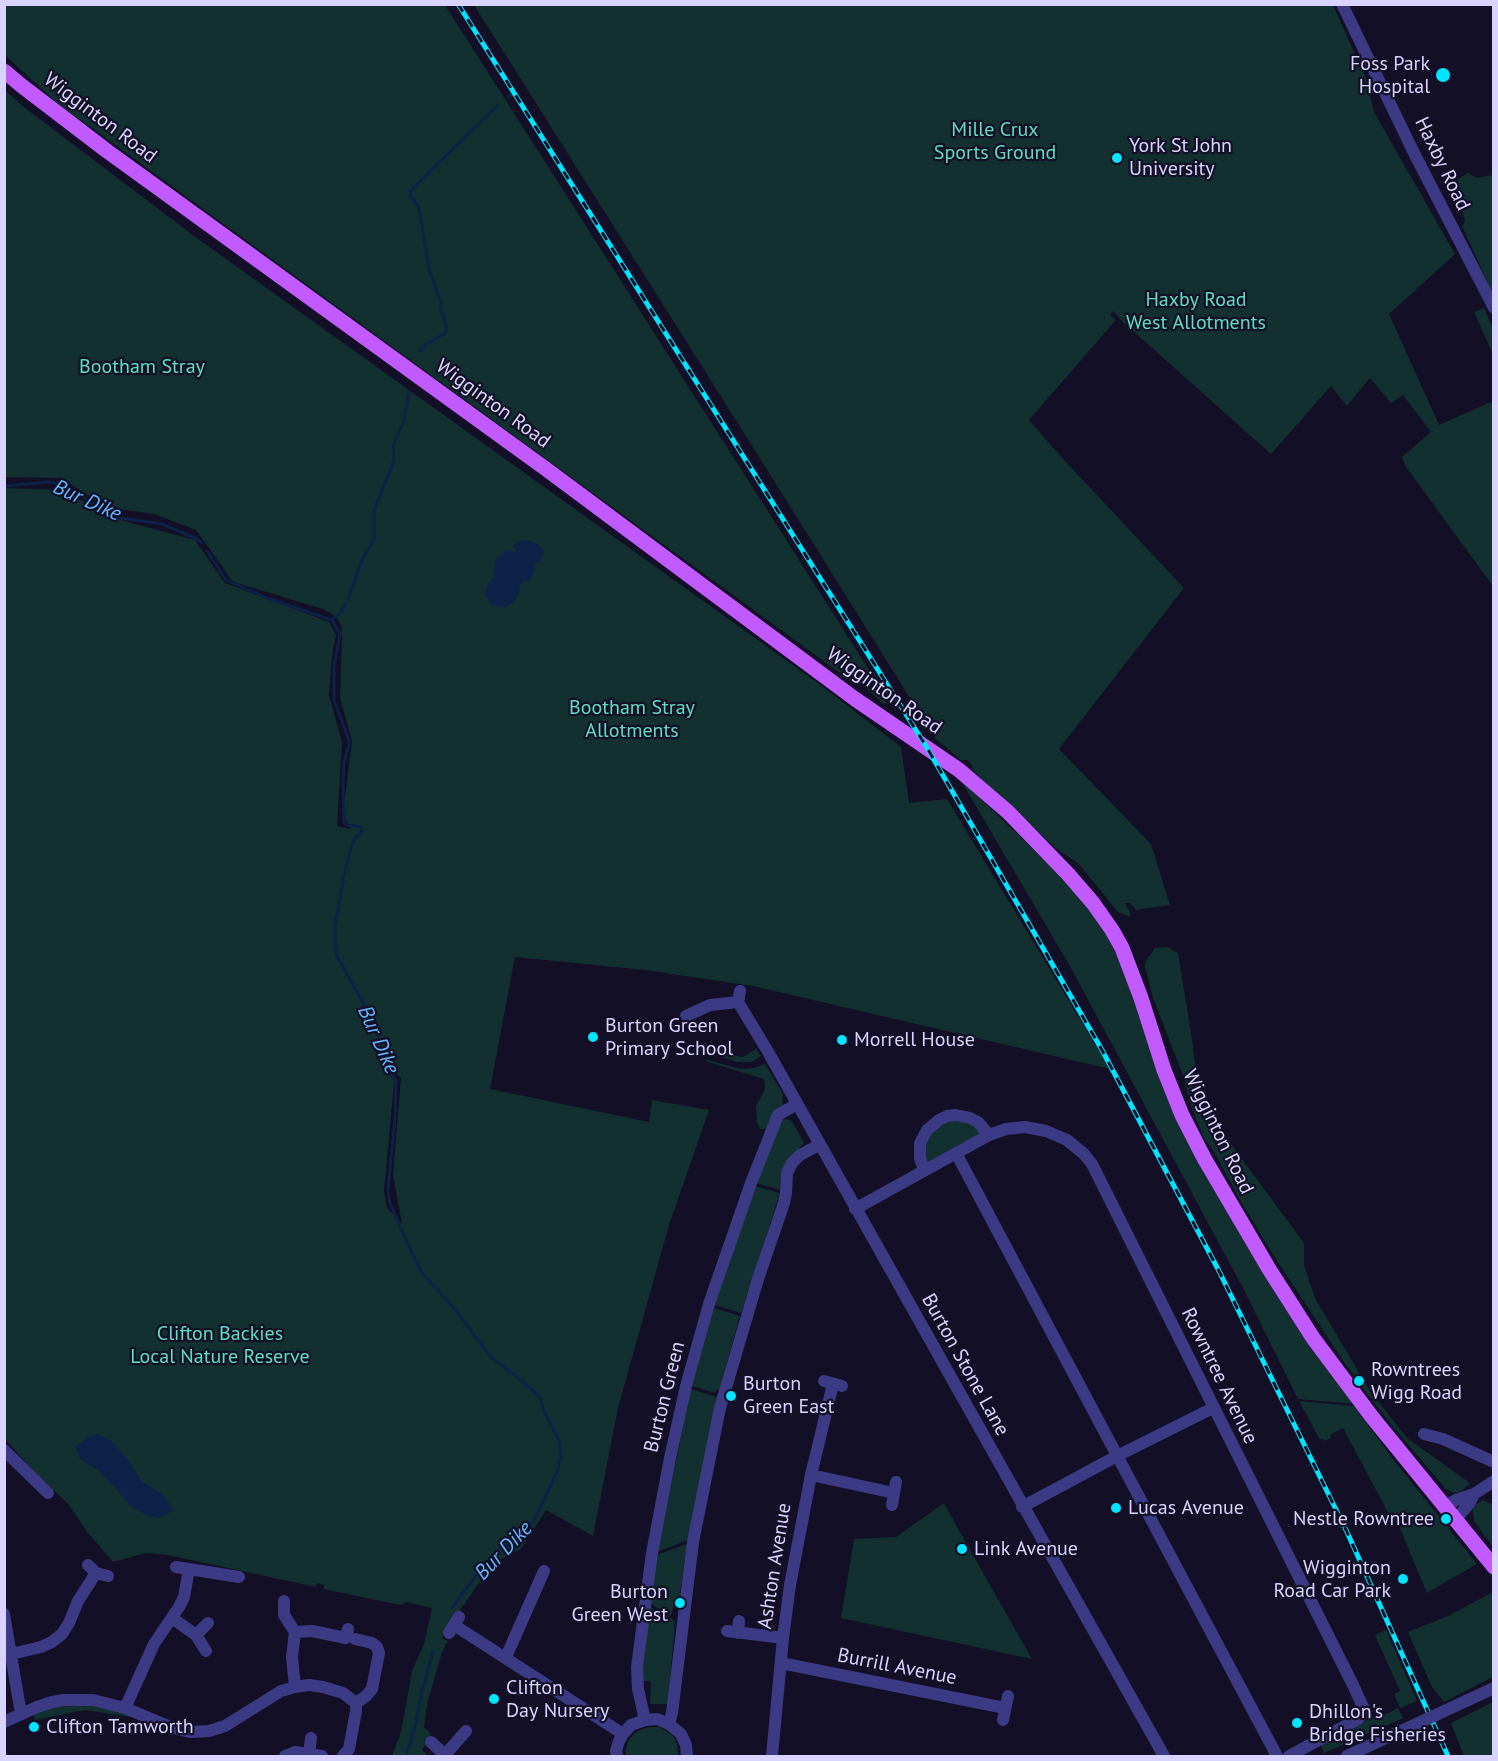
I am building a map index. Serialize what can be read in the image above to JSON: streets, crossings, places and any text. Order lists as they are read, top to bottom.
{
  "streets": {
    "main road": ["Wigginton Road"],
    "street": [
      "Haxby Road",
      "Burton Stone Lane",
      "Rowntree Avenue",
      "Burton Green",
      "Ashton Avenue",
      "Burrill Avenue"
    ]
  },
  "crossings": [
    ["Burton Stone Lane", "Rowntree Avenue"],
    ["Burton Stone Lane", "Burton Green"],
    ["Ashton Avenue", "Burrill Avenue"]
  ],
  "water": ["Bur Dike"],
  "parks": [
    "Mille Crux Sports Ground",
    "Haxby Road West Allotments",
    "Bootham Stray",
    "Bootham Stray Allotments",
    "Clifton Backies Local Nature Reserve"
  ],
  "places": [
    "Foss Park Hospital",
    "York St John University",
    "Burton Green Primary School",
    "Morrell House",
    "Rowntrees Wigg Road",
    "Burton Green East",
    "Lucas Avenue",
    "Nestle Rowntree",
    "Link Avenue",
    "Wigginton Road Car Park",
    "Burton Green West",
    "Clifton Day Nursery",
    "Dhillon's Bridge Fisheries",
    "Clifton Tamworth"
  ]
}
